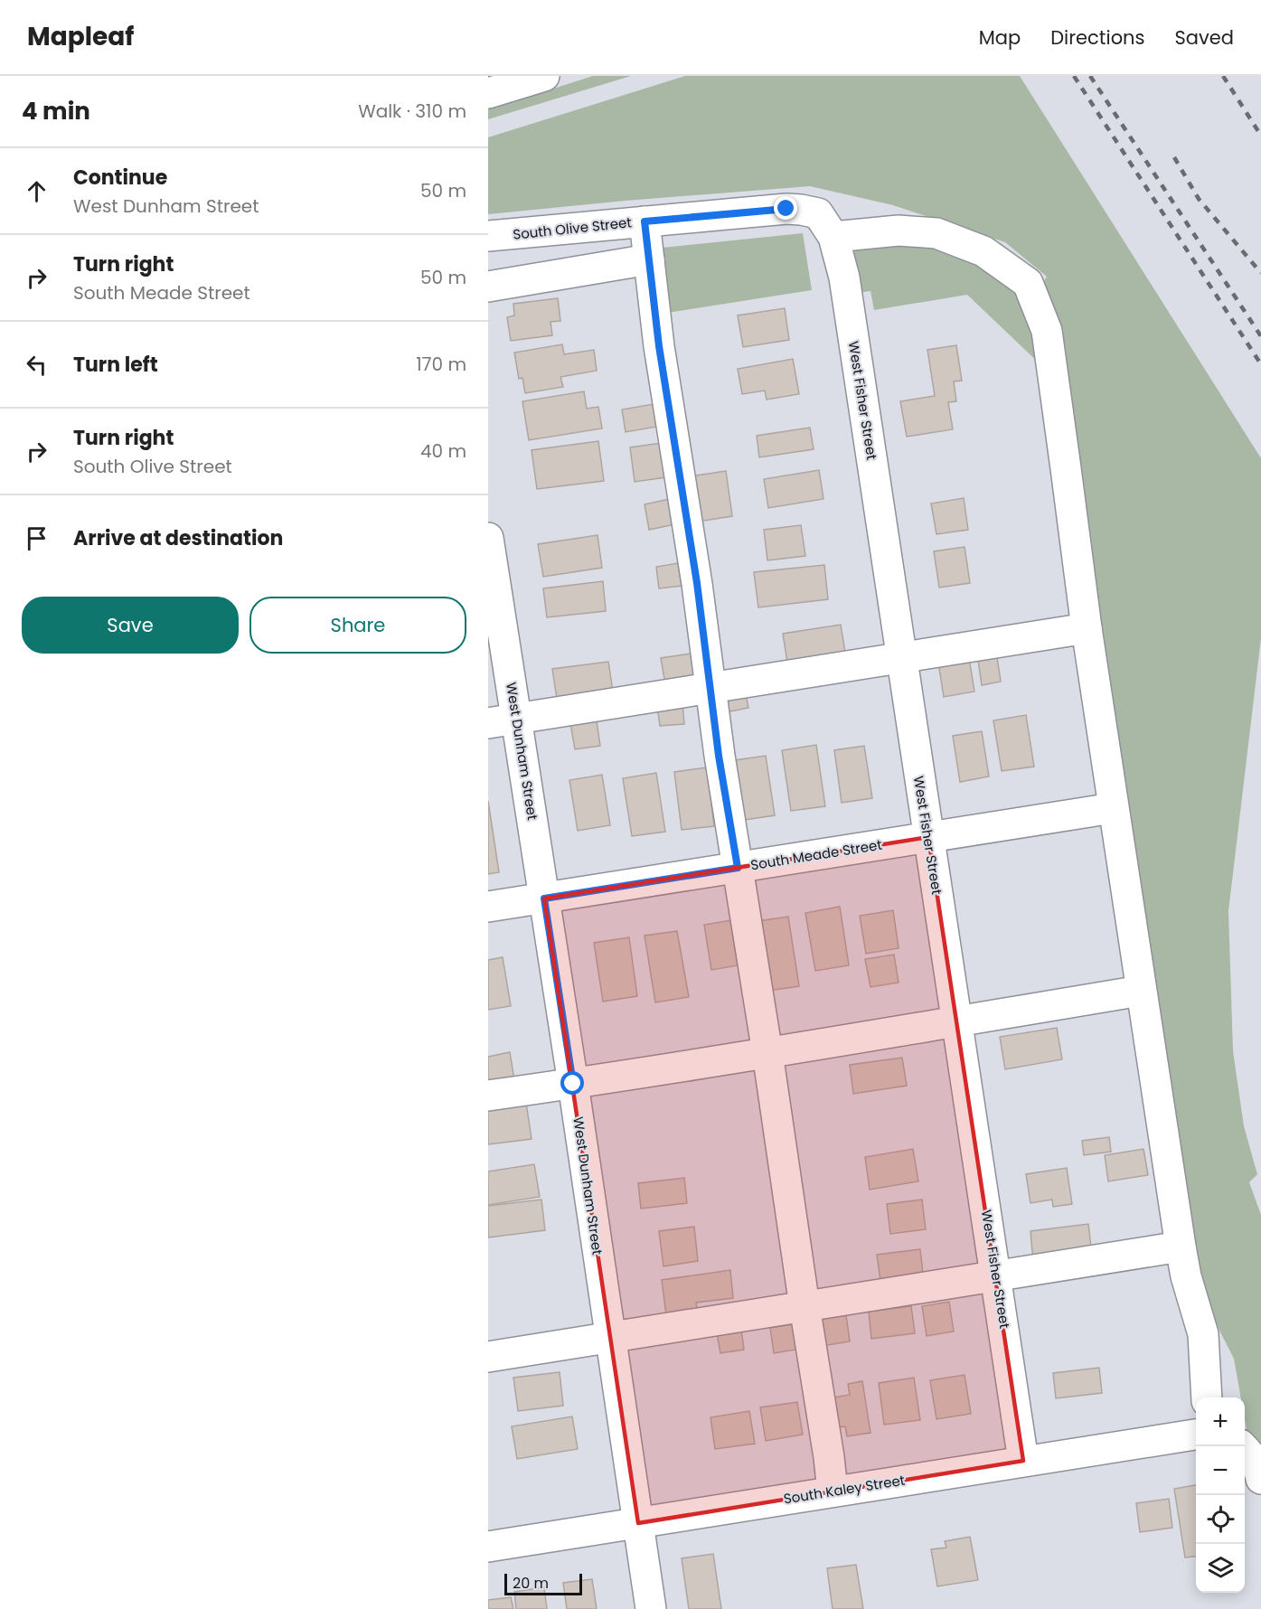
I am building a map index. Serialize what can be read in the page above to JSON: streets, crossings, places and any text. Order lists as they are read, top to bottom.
{
  "streets": {
    "street": [
      "South Olive Street",
      "West Fisher Street",
      "West Dunham Street",
      "South Meade Street",
      "South Kaley Street"
    ]
  },
  "crossings": [
    ["South Olive Street", "West Fisher Street"],
    ["South Olive Street", "South Meade Street"],
    ["West Fisher Street", "South Meade Street"],
    ["West Fisher Street", "South Kaley Street"],
    ["West Dunham Street", "South Meade Street"],
    ["West Dunham Street", "South Kaley Street"]
  ],
  "scale_bar": "20 m",
  "page": {
    "header": "Mapleaf",
    "nav": ["Map", "Directions", "Saved"],
    "heading": ["4 min", "Walk · 310 m"],
    "list": [
      ["Continue", "West Dunham Street", "50 m"],
      ["Turn right", "South Meade Street", "50 m"],
      ["Turn left", "170 m"],
      ["Turn right", "South Olive Street", "40 m"],
      "Arrive at destination"
    ],
    "buttons": ["Save", "Share"],
    "map_buttons": ["+", "−"],
    "scale": "20 m"
  }
}
